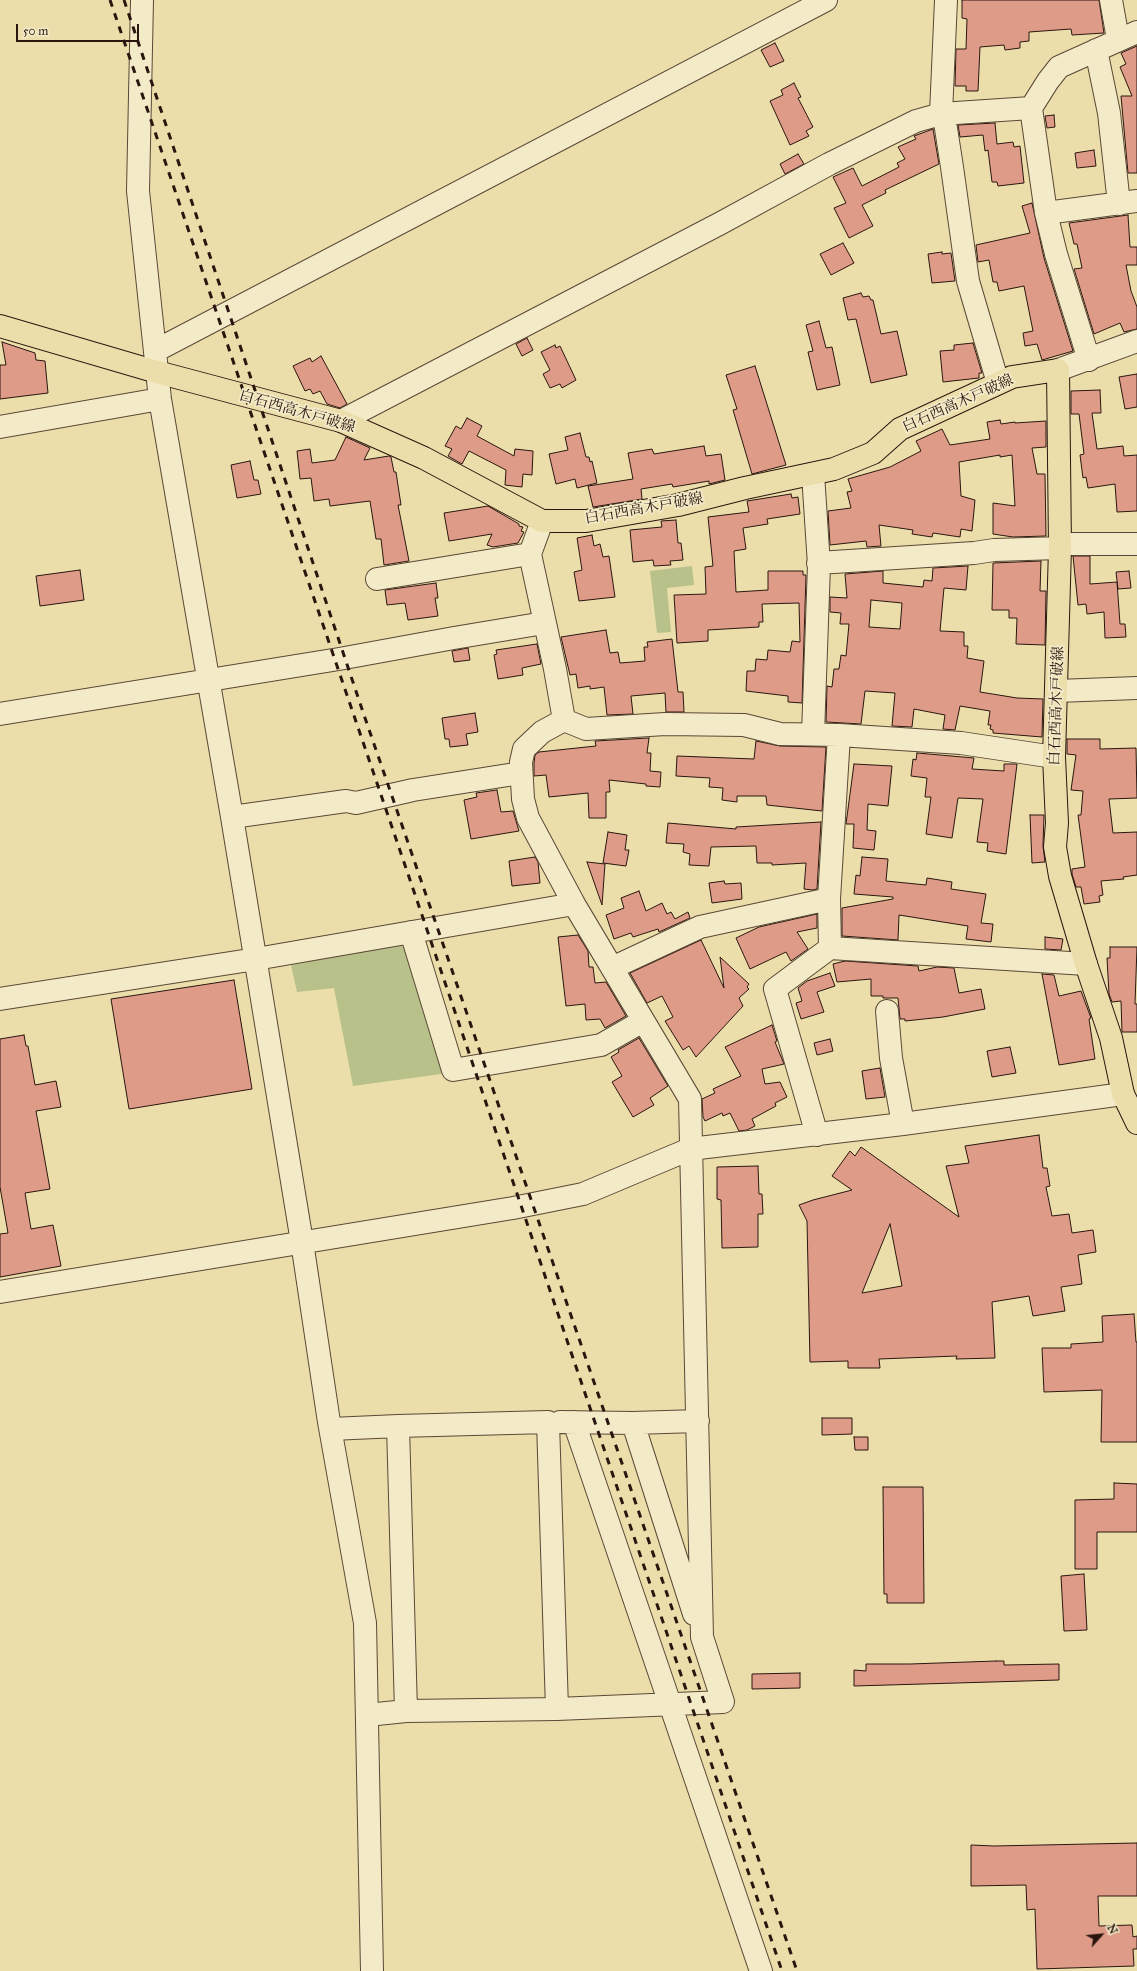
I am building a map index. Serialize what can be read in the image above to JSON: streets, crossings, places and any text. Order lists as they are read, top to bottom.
{
  "streets": {
    "main road": ["白石西高木戸破線"]
  },
  "scale_bar": "50 m",
  "north": "top right"
}
